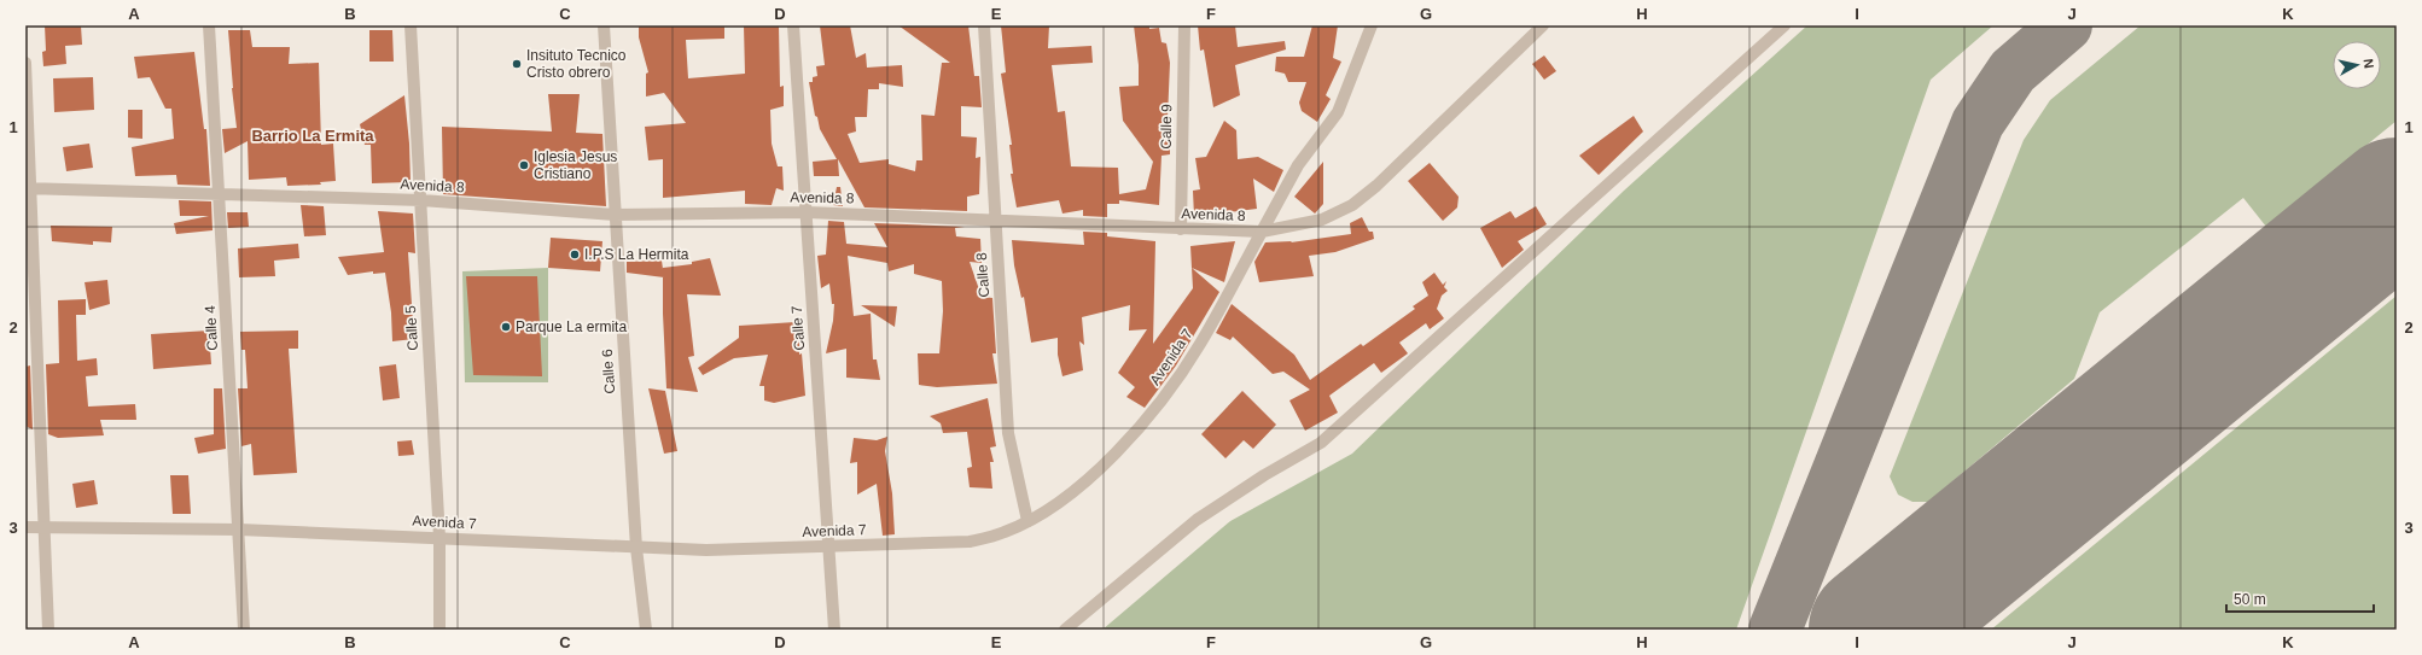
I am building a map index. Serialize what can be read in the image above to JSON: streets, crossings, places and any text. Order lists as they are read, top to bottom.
{
  "streets": {
    "street": [
      "Calle 9",
      "Avenida 8",
      "Calle 8",
      "Calle 4",
      "Calle 5",
      "Calle 7",
      "Avenida 7",
      "Calle 6"
    ]
  },
  "crossings": [
    ["Calle 9", "Avenida 8"],
    ["Avenida 8", "Calle 8"],
    ["Avenida 8", "Calle 4"],
    ["Avenida 8", "Calle 5"],
    ["Avenida 8", "Calle 7"],
    ["Avenida 8", "Avenida 7"],
    ["Avenida 8", "Calle 6"],
    ["Calle 8", "Avenida 7"],
    ["Calle 4", "Avenida 7"],
    ["Calle 5", "Avenida 7"],
    ["Calle 7", "Avenida 7"],
    ["Avenida 7", "Calle 6"]
  ],
  "districts": ["Barrio La Ermita"],
  "places": [
    "Insituto Tecnico Cristo obrero",
    "Iglesia Jesus Cristiano",
    "I.P.S La Hermita",
    "Parque La ermita"
  ],
  "scale_bar": "50 m",
  "north": "right",
  "grid": {
    "columns": [
      "A",
      "B",
      "C",
      "D",
      "E",
      "F",
      "G",
      "H",
      "I",
      "J",
      "K"
    ],
    "rows": ["1", "2", "3"]
  }
}
